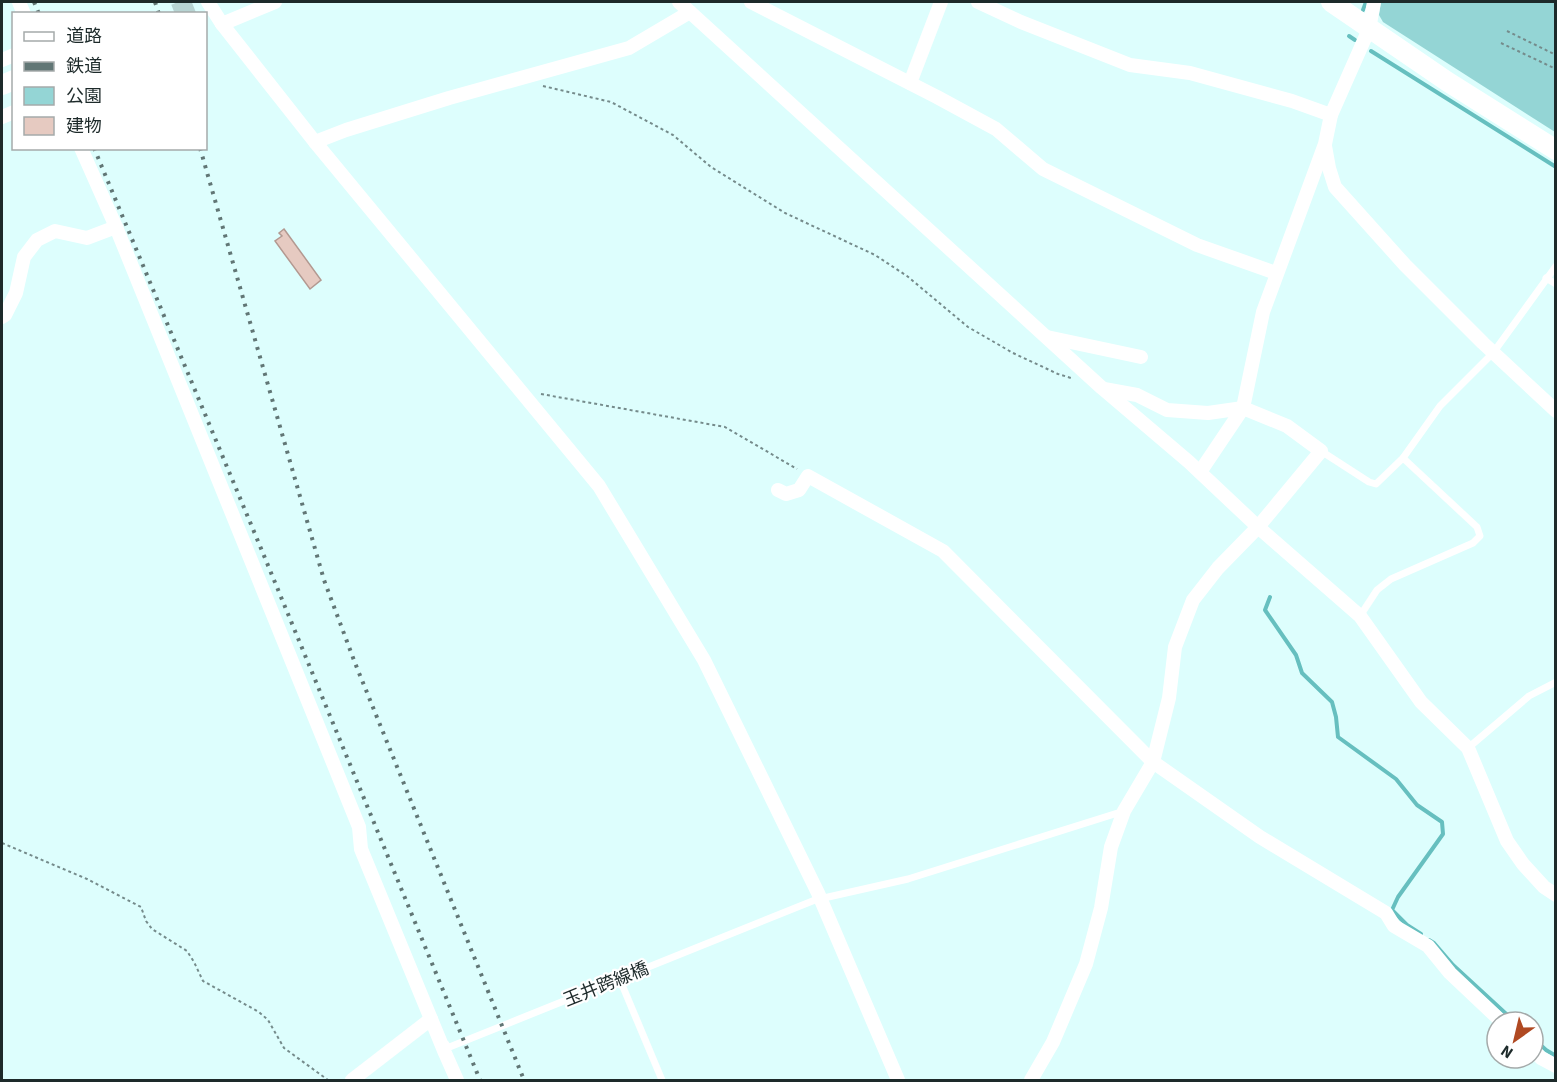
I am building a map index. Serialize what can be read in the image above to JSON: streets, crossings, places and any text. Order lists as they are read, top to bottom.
{
  "streets": {
    "lane": ["玉井跨線橋"]
  },
  "legend": [
    "道路",
    "鉄道",
    "公園",
    "建物"
  ],
  "north": "bottom left"
}
